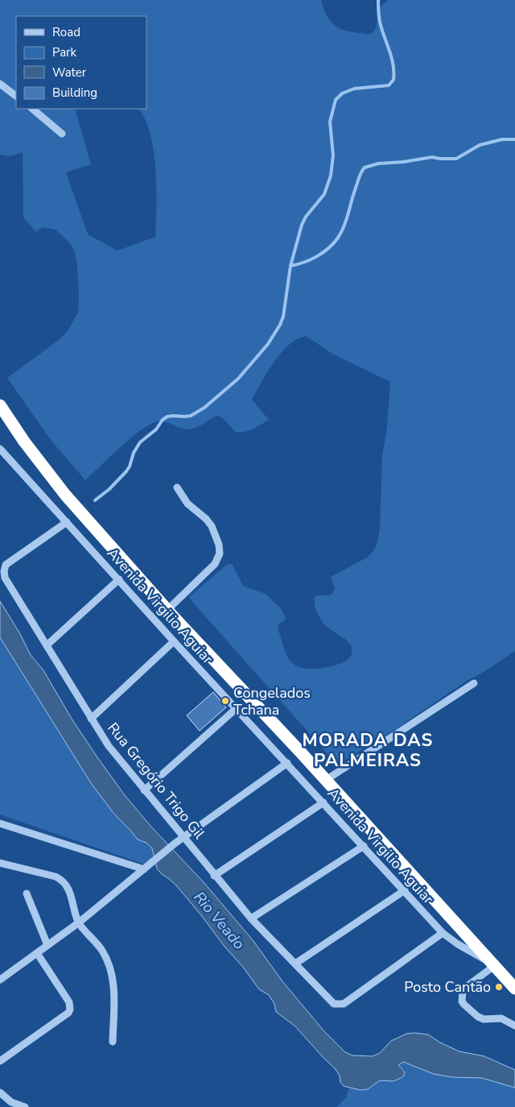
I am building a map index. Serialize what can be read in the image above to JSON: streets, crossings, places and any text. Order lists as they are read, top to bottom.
{
  "streets": {
    "street": ["Avenida Virgilio Aguiar", "Rua Gregório Trigo Gil"]
  },
  "crossings": [
    ["Avenida Virgilio Aguiar", "Rua Gregório Trigo Gil"]
  ],
  "districts": ["MORADA DAS PALMEIRAS"],
  "water": ["Rio Veado"],
  "places": ["Congelados Tchana", "Posto Cantão"],
  "legend": [
    "Road",
    "Park",
    "Water",
    "Building"
  ]
}
